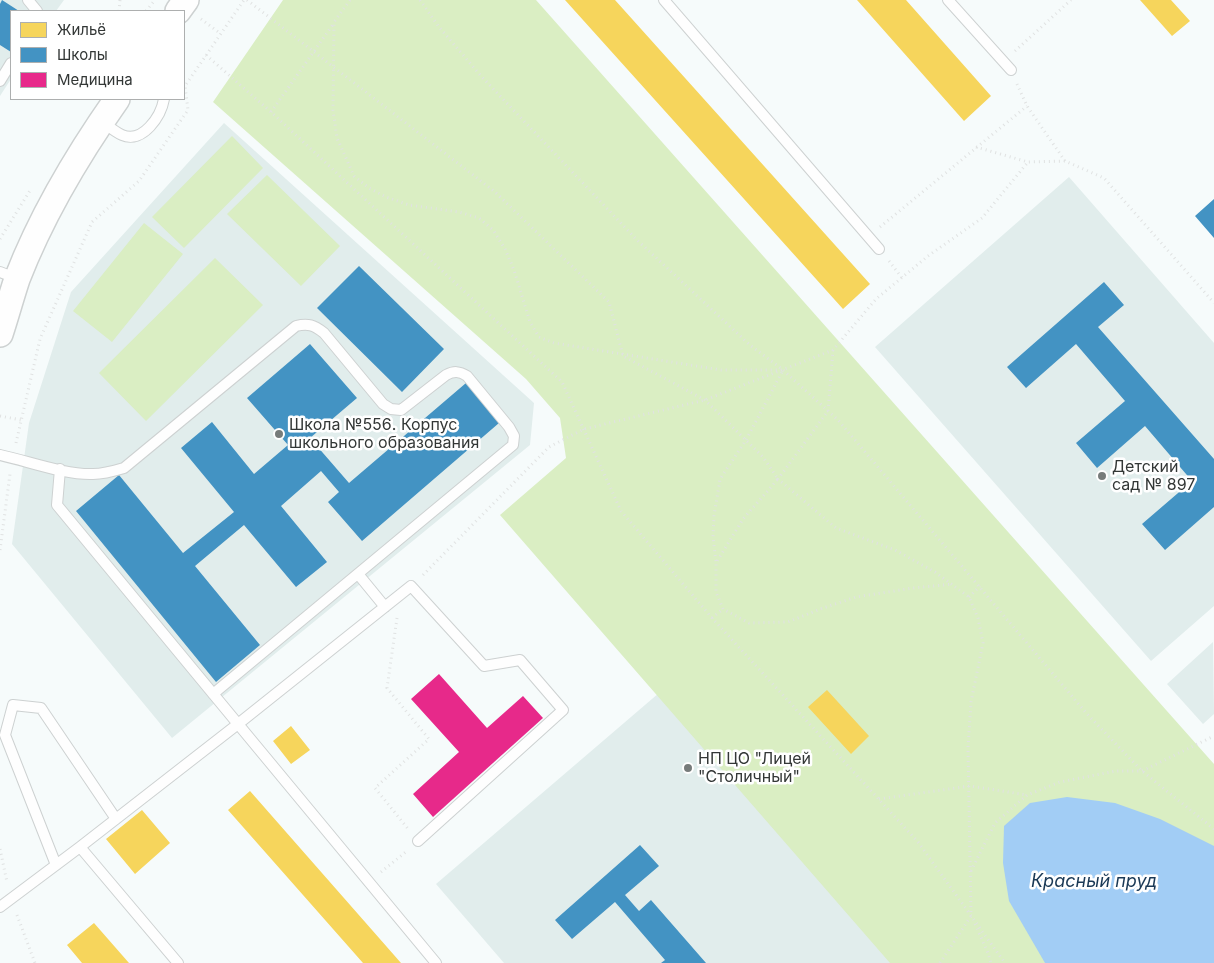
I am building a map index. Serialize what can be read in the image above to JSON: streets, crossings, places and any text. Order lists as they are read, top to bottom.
{
  "water": ["Красный пруд"],
  "places": ["Школа №556. Корпус школьного образования", "Детский сад № 897", "НП ЦО \"Лицей \"Столичный\""],
  "legend": ["Жильё", "Школы", "Медицина"]
}
